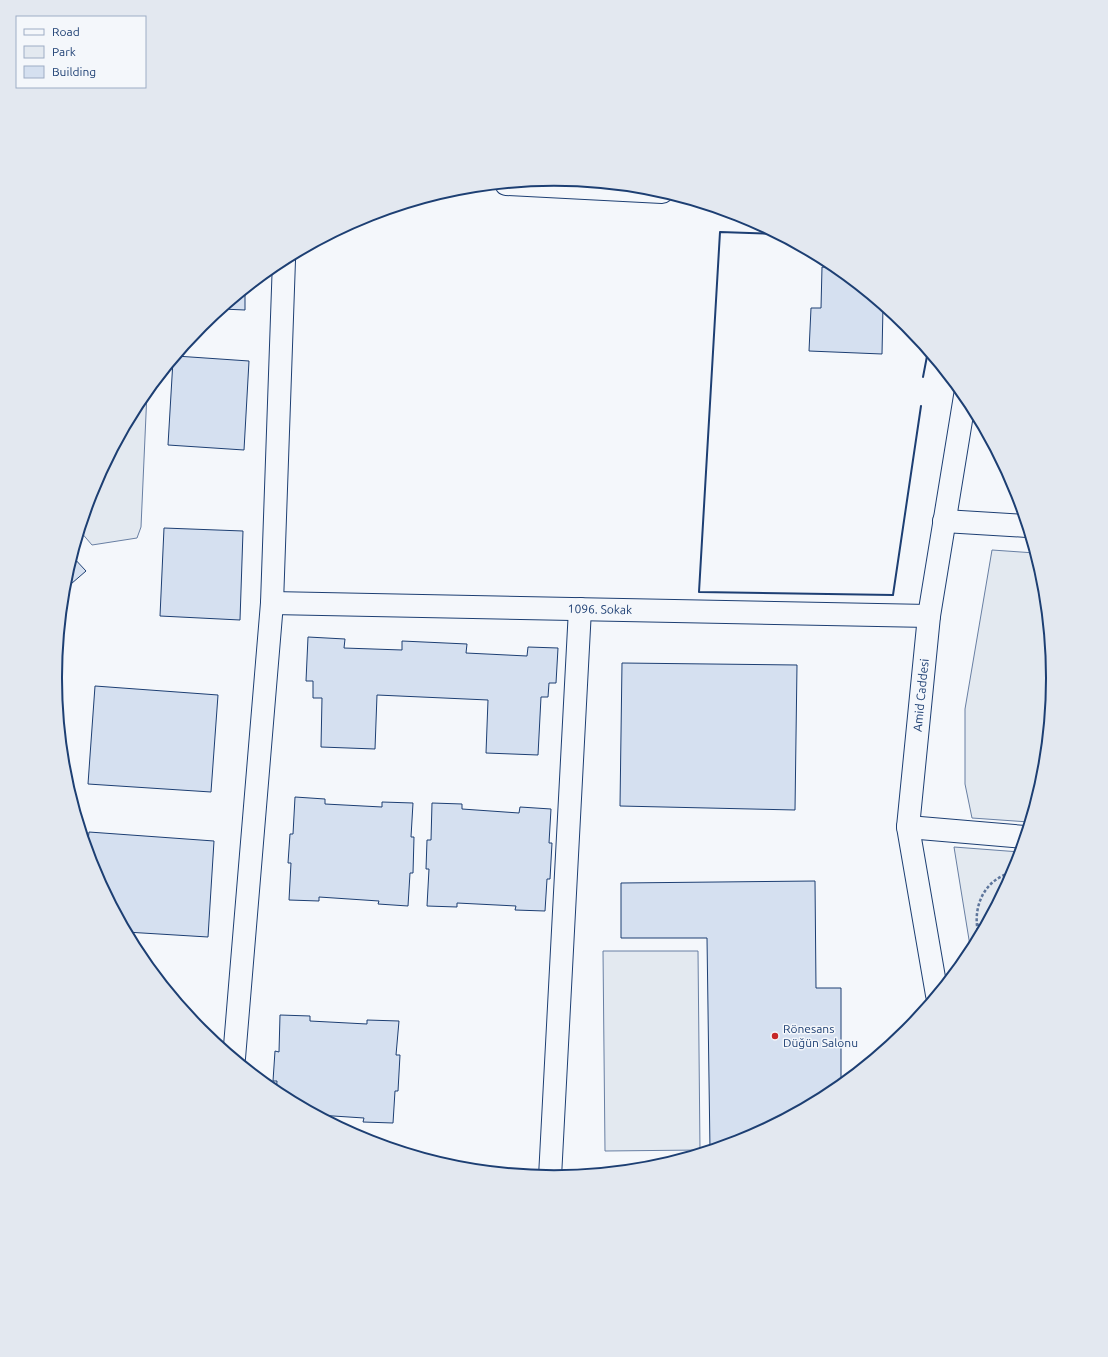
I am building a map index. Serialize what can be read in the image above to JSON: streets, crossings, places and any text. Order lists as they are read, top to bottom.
{
  "streets": {
    "street": ["1096. Sokak", "Amid Caddesi"]
  },
  "crossings": [
    ["1096. Sokak", "Amid Caddesi"]
  ],
  "places": ["Rönesans Düğün Salonu"],
  "legend": ["Road", "Park", "Building"]
}
